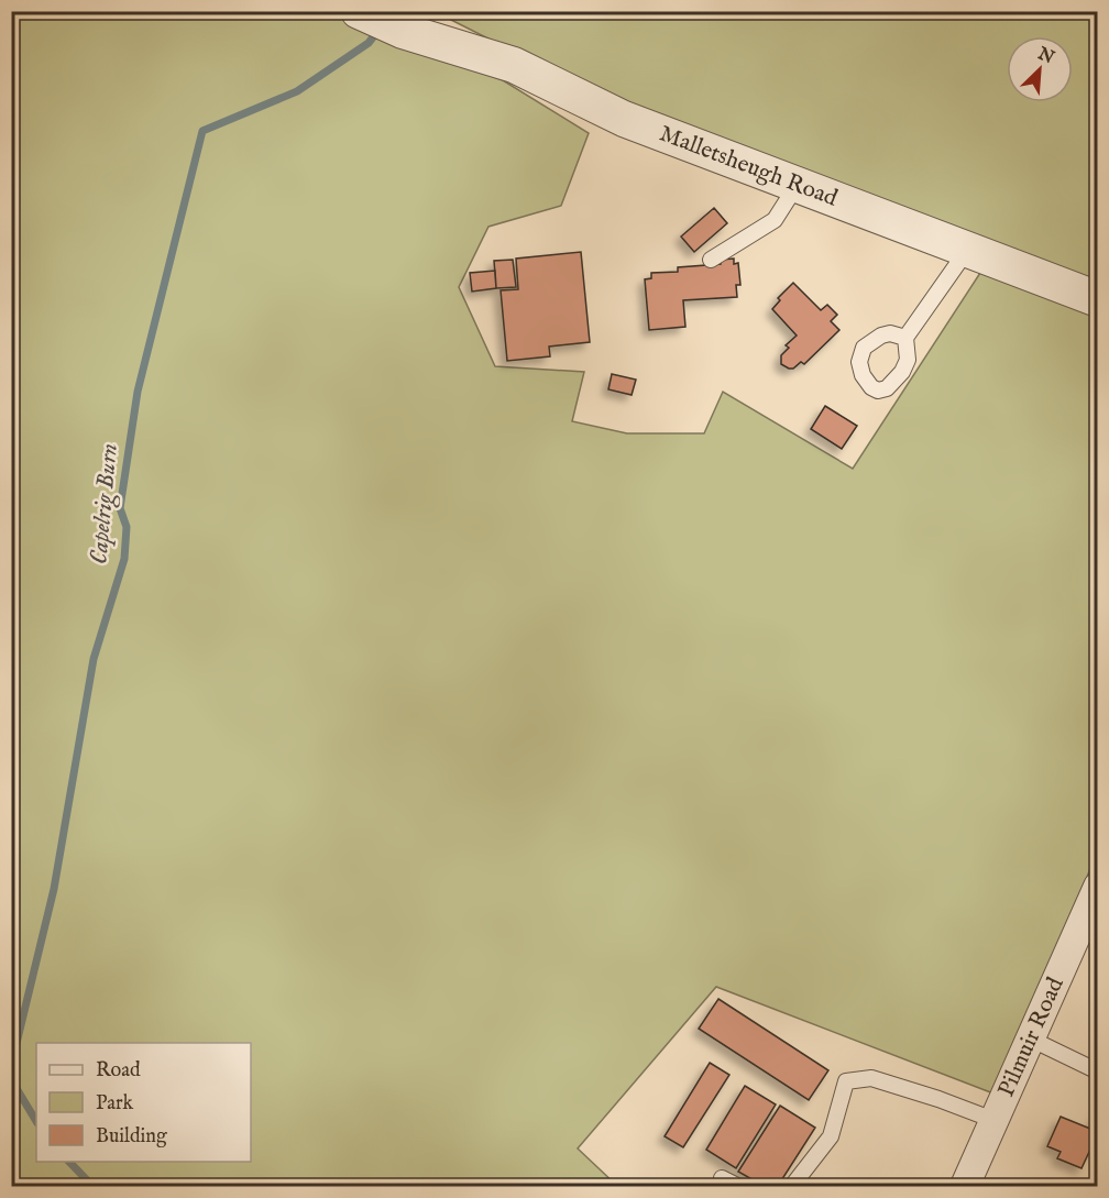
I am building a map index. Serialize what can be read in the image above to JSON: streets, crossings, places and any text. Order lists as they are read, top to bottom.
{
  "streets": {
    "street": ["Malletsheugh Road", "Pilmuir Road"]
  },
  "water": ["Capelrig Burn"],
  "legend": ["Road", "Park", "Building"],
  "north": "top right"
}
